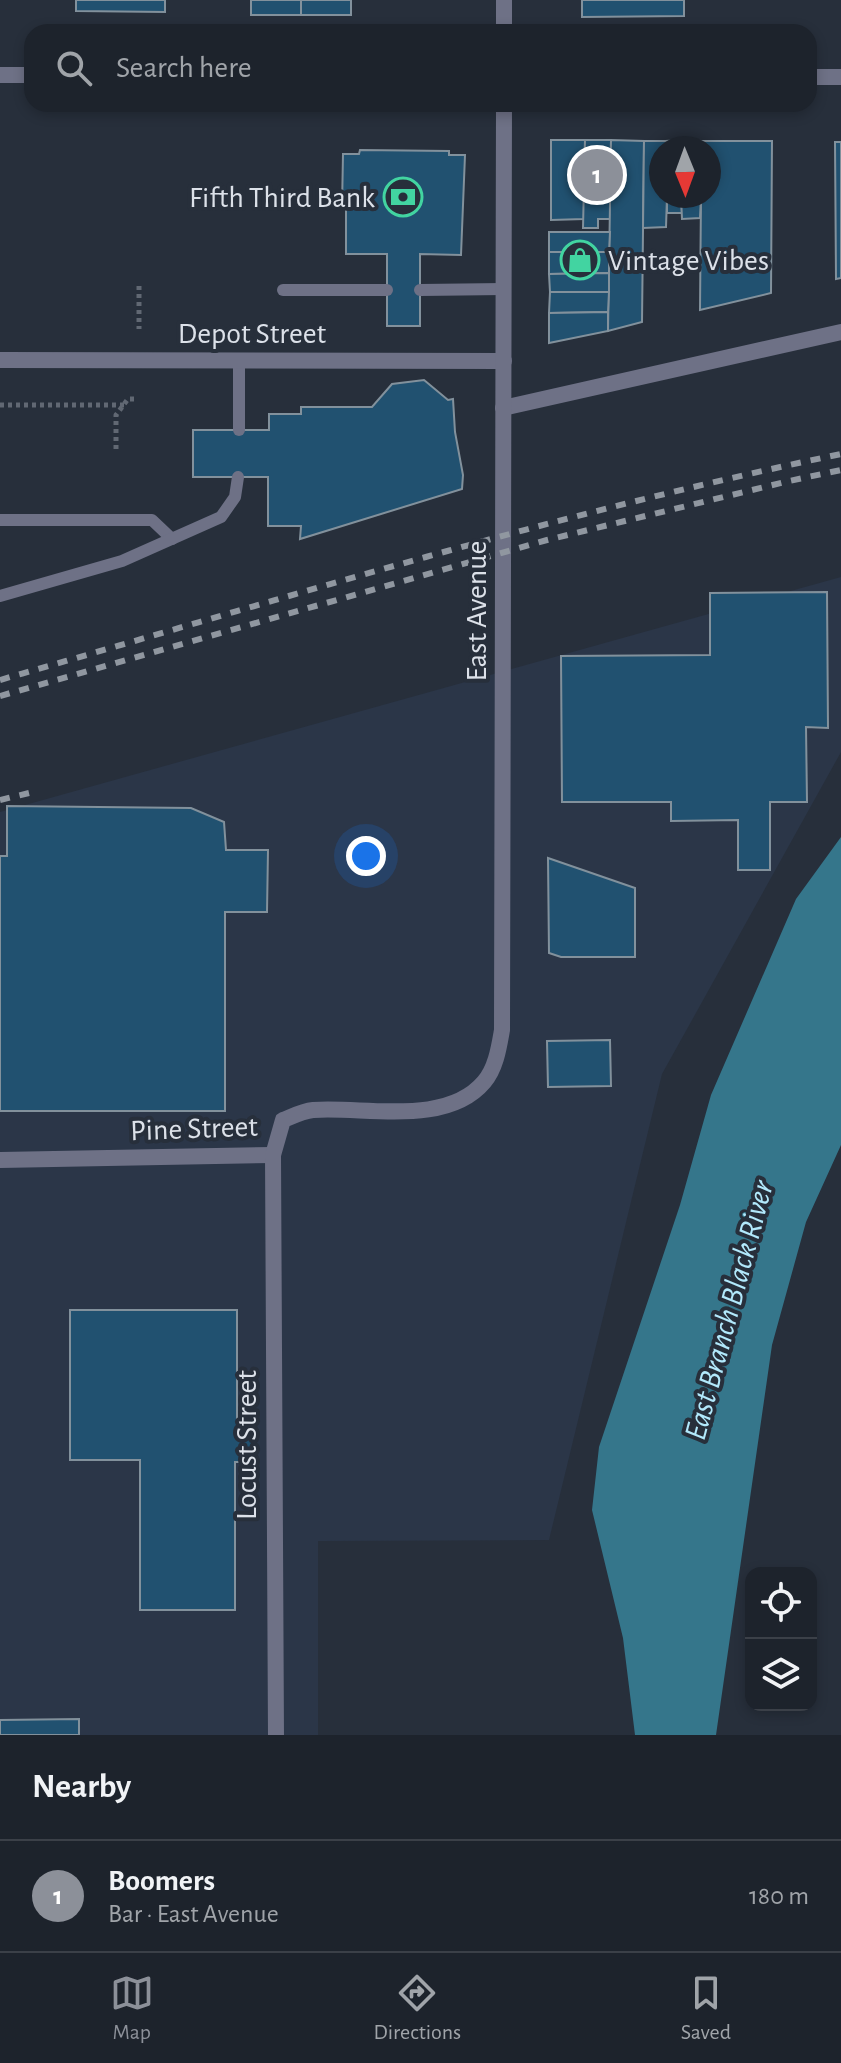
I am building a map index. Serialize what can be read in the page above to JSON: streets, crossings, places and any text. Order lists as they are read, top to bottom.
{
  "streets": {
    "street": [
      "Depot Street",
      "East Avenue",
      "Pine Street",
      "Locust Street"
    ]
  },
  "crossings": [
    ["Depot Street", "East Avenue"],
    ["East Avenue", "Pine Street"],
    ["Pine Street", "Locust Street"]
  ],
  "water": ["East Branch Black River"],
  "places": {
    "bank": ["Fifth Third Bank"],
    "shop": ["Vintage Vibes"]
  },
  "north": "bottom",
  "page": {
    "search": "Search here",
    "pins": "1",
    "heading": "Nearby",
    "list": [
      {
        "mark": "1",
        "name": "Boomers",
        "note": "Bar · East Avenue",
        "value": "180 m"
      }
    ],
    "nav": ["Map", "Directions", "Saved"]
  }
}
